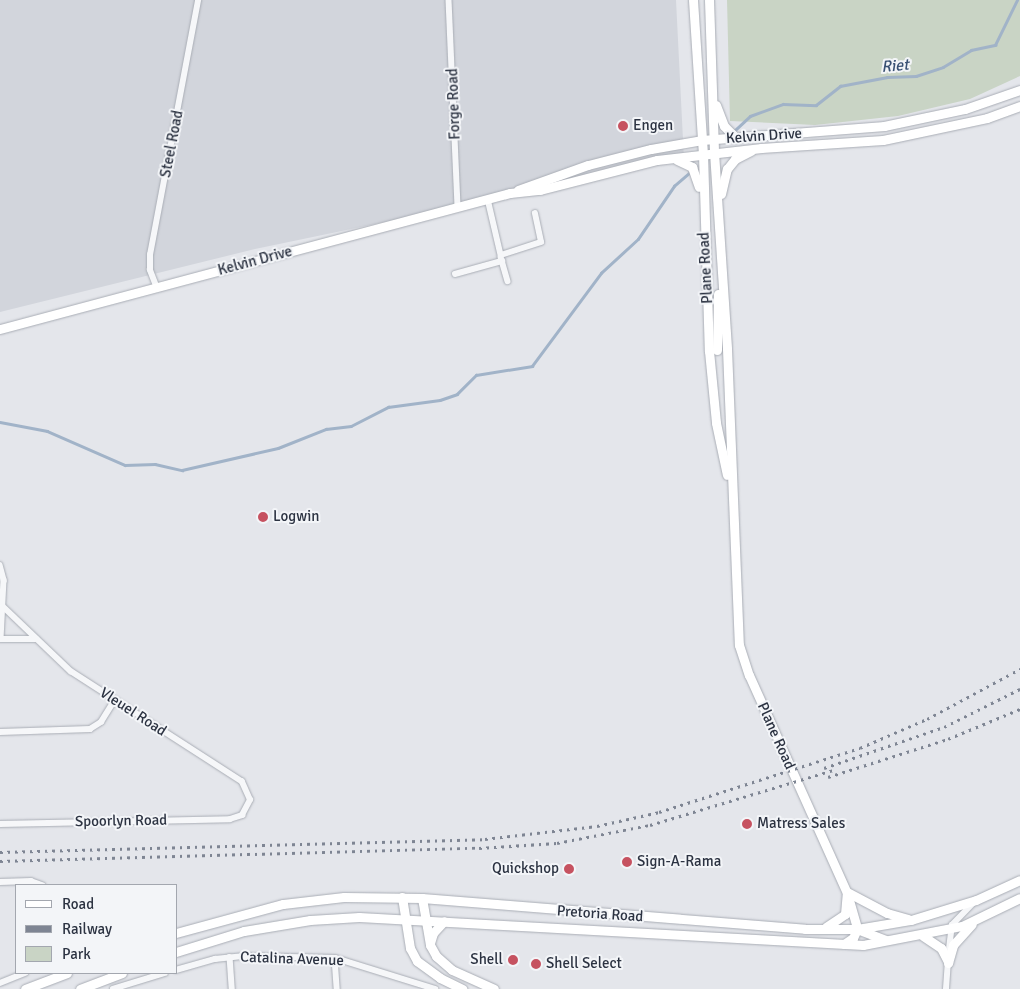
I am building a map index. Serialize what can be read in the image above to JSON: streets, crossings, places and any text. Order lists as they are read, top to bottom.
{
  "streets": {
    "main road": ["Kelvin Drive", "Plane Road", "Pretoria Road"],
    "street": [
      "Forge Road",
      "Steel Road",
      "Vleuel Road",
      "Spoorlyn Road",
      "Catalina Avenue"
    ]
  },
  "crossings": [
    ["Forge Road", "Kelvin Drive"],
    ["Kelvin Drive", "Steel Road"],
    ["Kelvin Drive", "Plane Road"],
    ["Plane Road", "Pretoria Road"],
    ["Vleuel Road", "Spoorlyn Road"]
  ],
  "water": ["Riet"],
  "places": [
    "Engen",
    "Logwin",
    "Matress Sales",
    "Sign-A-Rama",
    "Quickshop",
    "Shell",
    "Shell Select"
  ],
  "legend": ["Road", "Railway", "Park"]
}
